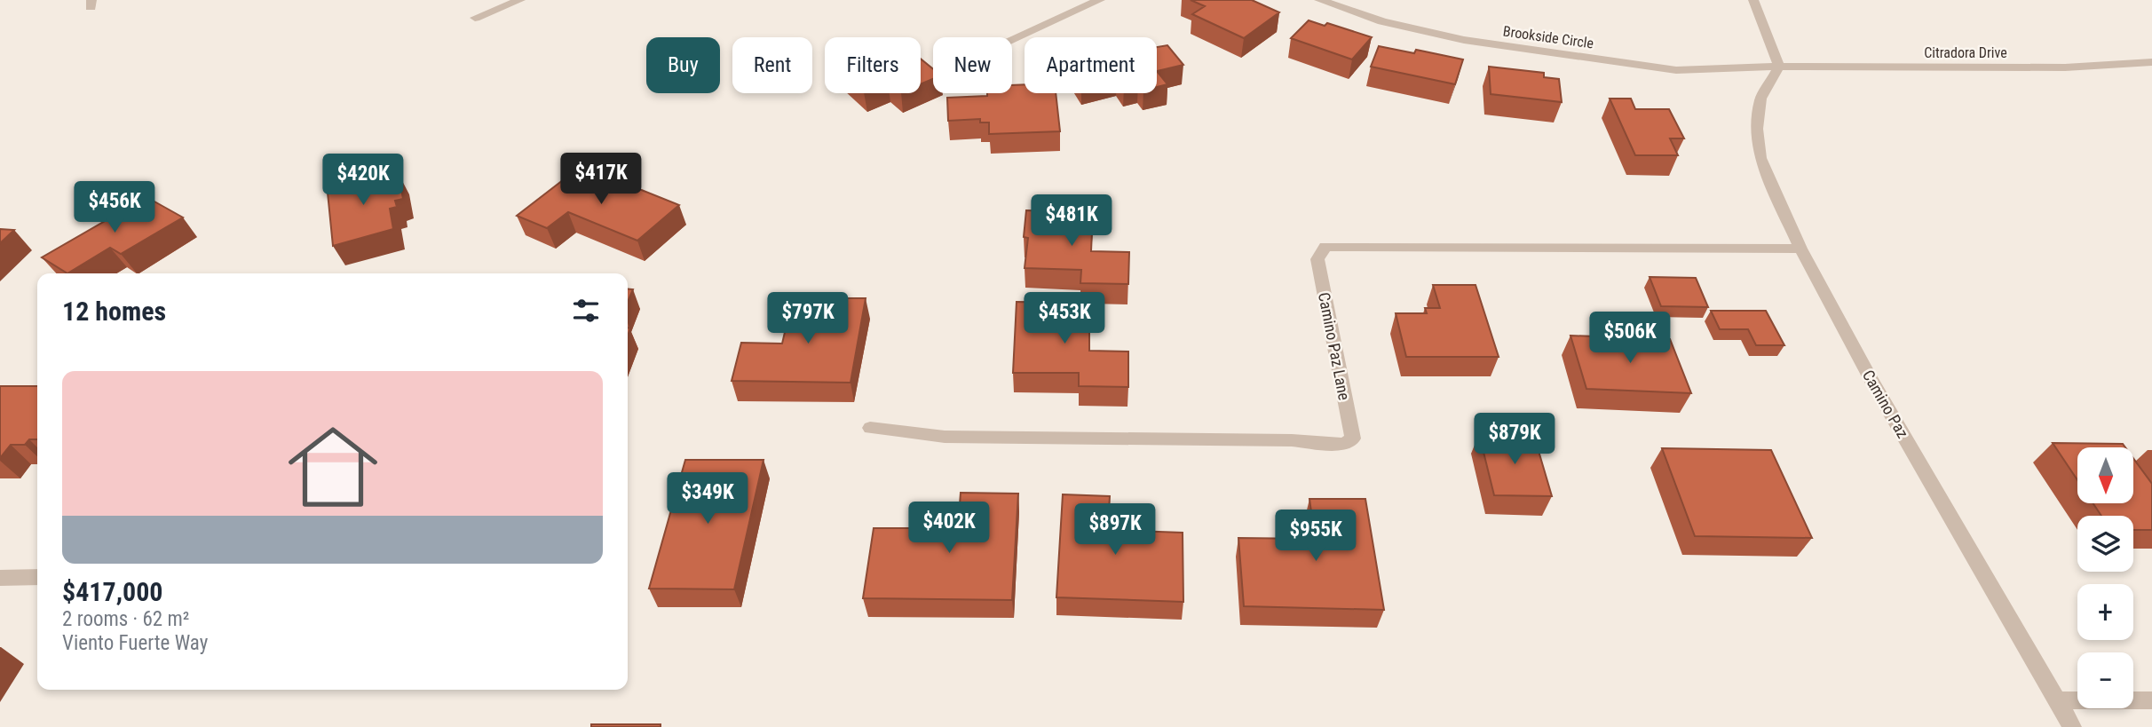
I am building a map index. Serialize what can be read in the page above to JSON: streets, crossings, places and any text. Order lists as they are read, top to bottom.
{
  "streets": {
    "street": [
      "Brookside Circle",
      "Citradora Drive",
      "Camino Paz Lane",
      "Camino Paz"
    ]
  },
  "crossings": [
    ["Brookside Circle", "Citradora Drive"],
    ["Brookside Circle", "Camino Paz"],
    ["Citradora Drive", "Camino Paz"],
    ["Camino Paz Lane", "Camino Paz"]
  ],
  "north": "bottom",
  "page": {
    "chip": [
      "Buy",
      "Rent",
      "Filters",
      "New",
      "Apartment"
    ],
    "price": [
      "$417K",
      "$420K",
      "$456K",
      "$481K",
      "$797K",
      "$453K",
      "$506K",
      "$879K",
      "$349K",
      "$402K",
      "$897K",
      "$955K"
    ],
    "heading": "12 homes",
    "list": [
      {
        "name": "$417,000",
        "note": "2 rooms · 62 m² · Viento Fuerte Way"
      }
    ],
    "map_buttons": ["+", "−"]
  }
}
